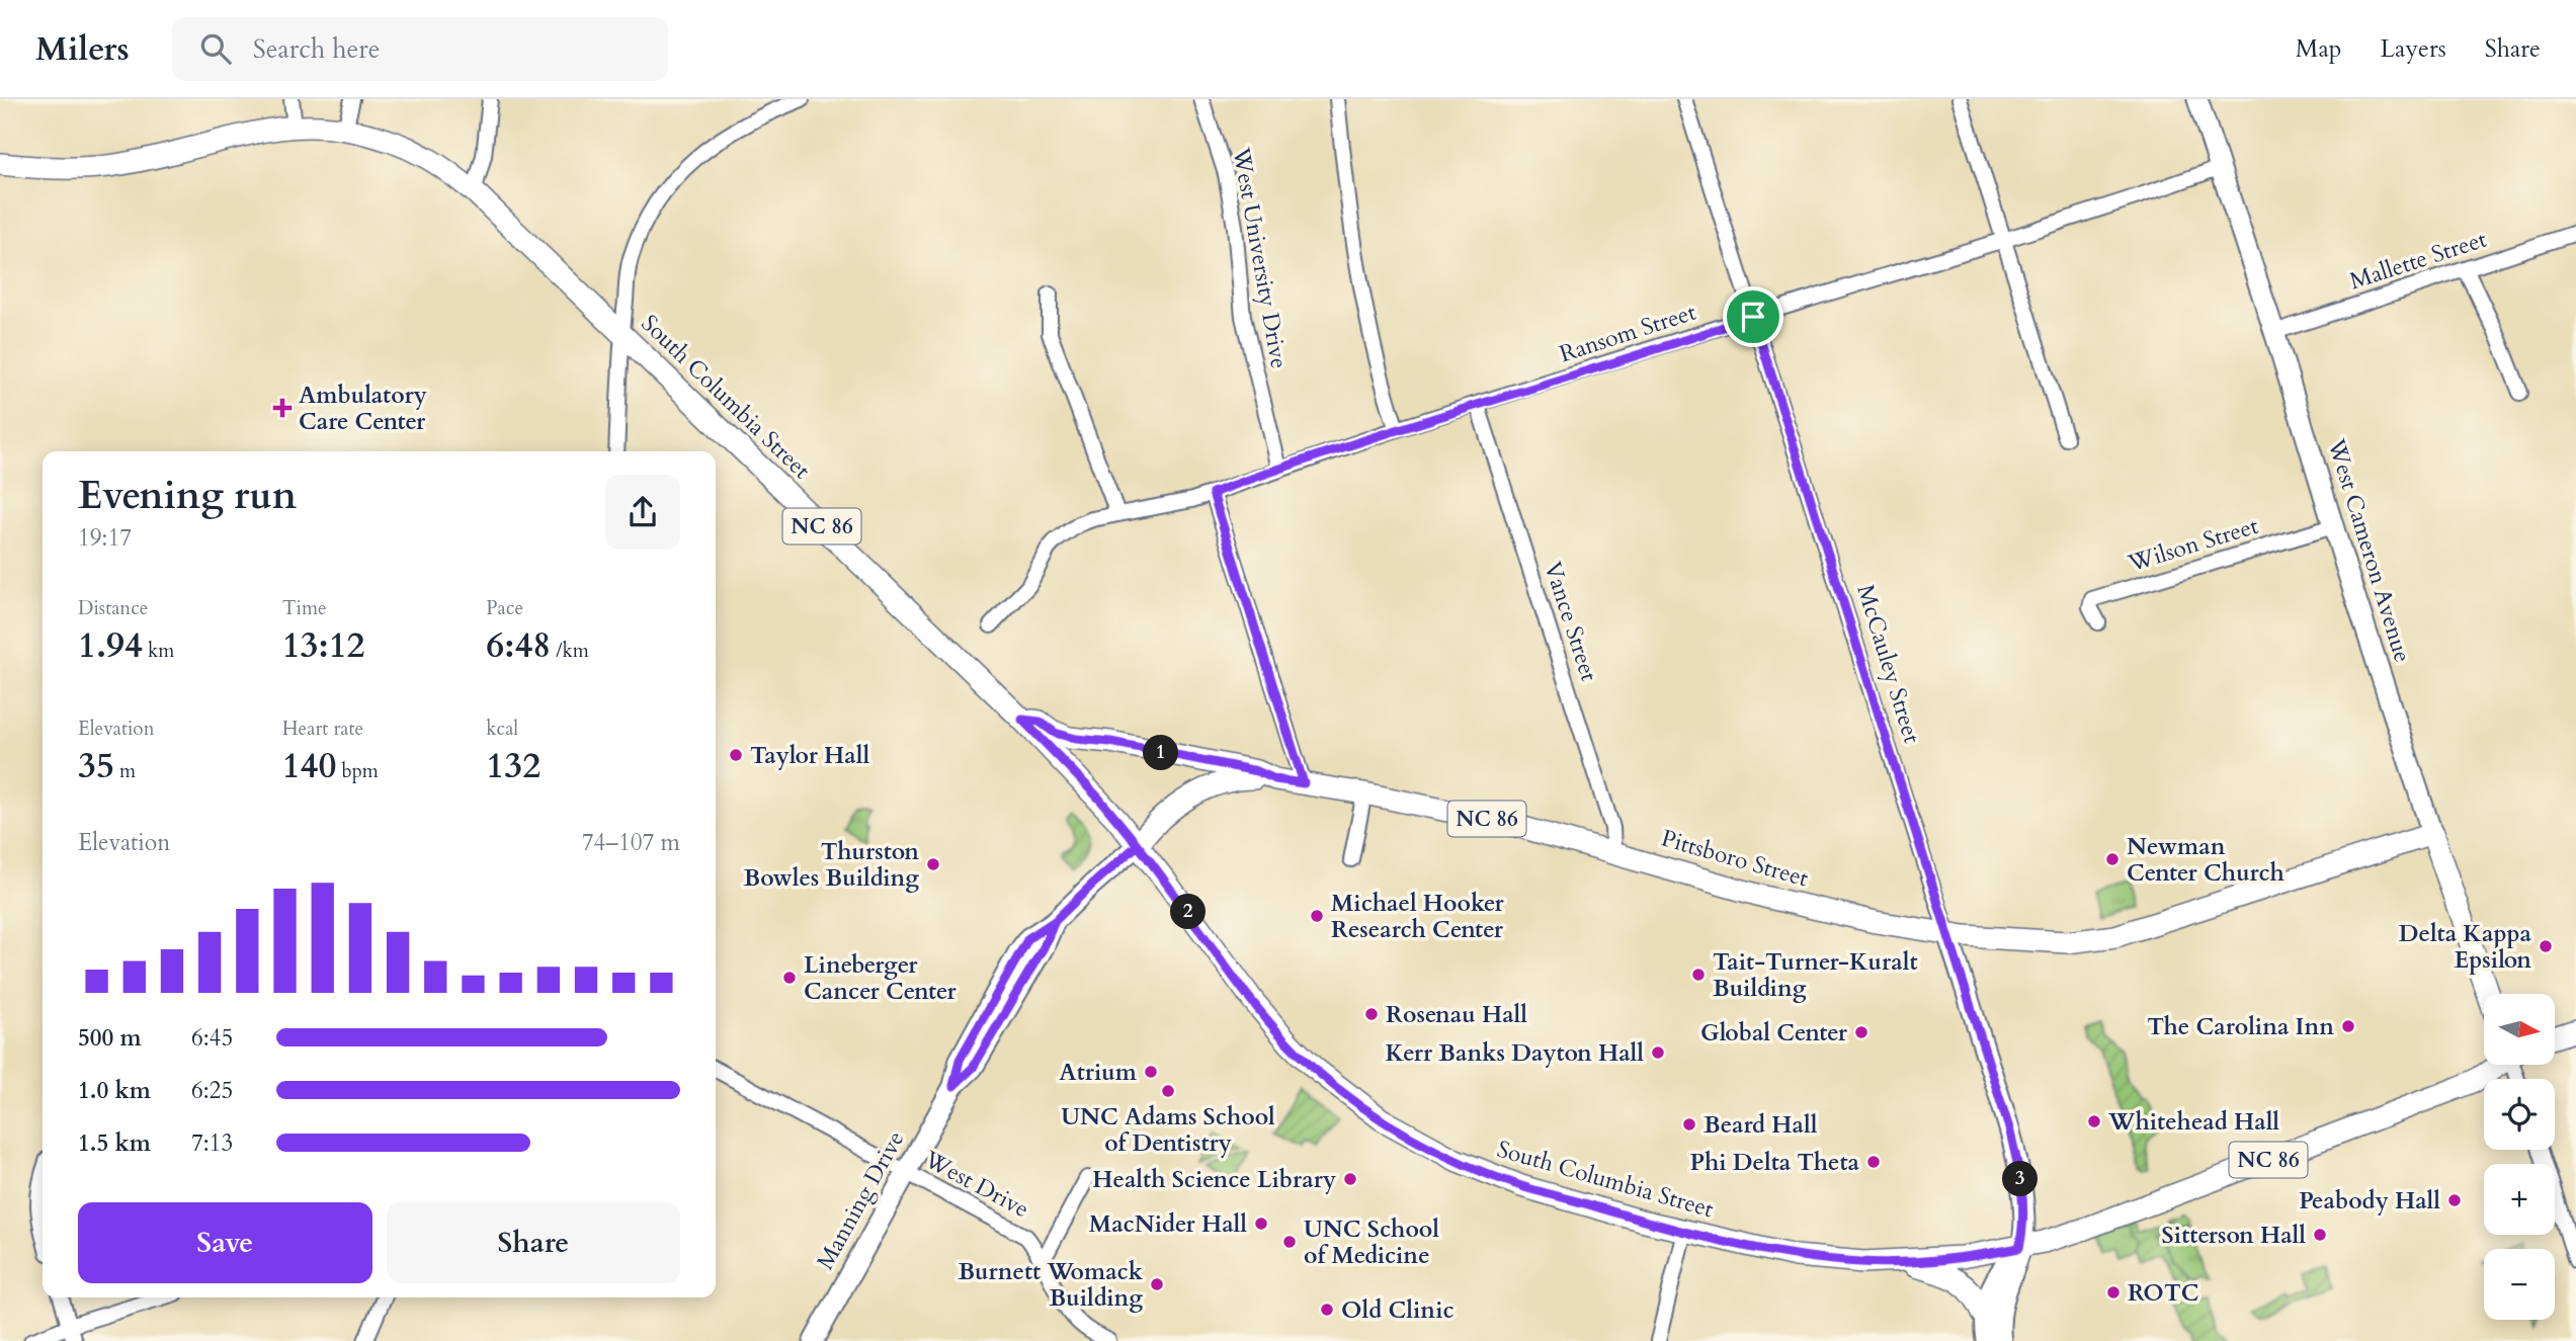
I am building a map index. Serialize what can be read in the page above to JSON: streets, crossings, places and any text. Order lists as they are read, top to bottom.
{
  "streets": {
    "main road": [
      "South Columbia Street",
      "NC 86",
      "West Cameron Avenue",
      "Pittsboro Street",
      "Manning Drive"
    ],
    "street": [
      "West University Drive",
      "Mallette Street",
      "Ransom Street",
      "Wilson Street",
      "Vance Street",
      "McCauley Street",
      "West Drive"
    ]
  },
  "crossings": [
    ["West University Drive", "Ransom Street"],
    ["Mallette Street", "West Cameron Avenue"],
    ["Ransom Street", "West Cameron Avenue"],
    ["Ransom Street", "Vance Street"],
    ["Ransom Street", "McCauley Street"],
    ["South Columbia Street", "McCauley Street"],
    ["South Columbia Street", "Pittsboro Street"],
    ["South Columbia Street", "Manning Drive"],
    ["Wilson Street", "West Cameron Avenue"],
    ["West Cameron Avenue", "Pittsboro Street"],
    ["Vance Street", "Pittsboro Street"],
    ["McCauley Street", "Pittsboro Street"],
    ["Pittsboro Street", "Manning Drive"],
    ["West Drive", "Manning Drive"]
  ],
  "places": {
    "health": ["Ambulatory Care Center"],
    "other": [
      "Taylor Hall",
      "Newman Center Church",
      "Thurston Bowles Building",
      "Michael Hooker Research Center",
      "Delta Kappa Epsilon",
      "Tait-Turner-Kuralt Building",
      "Lineberger Cancer Center",
      "Rosenau Hall",
      "The Carolina Inn",
      "Global Center",
      "Kerr Banks Dayton Hall",
      "Atrium",
      "UNC Adams School of Dentistry",
      "Whitehead Hall",
      "Beard Hall",
      "Phi Delta Theta",
      "Health Science Library",
      "Peabody Hall",
      "MacNider Hall",
      "Sitterson Hall",
      "UNC School of Medicine",
      "Burnett Womack Building",
      "ROTC",
      "Old Clinic"
    ]
  },
  "north": "right",
  "page": {
    "header": "Milers",
    "search": "Search here",
    "nav": ["Map", "Layers", "Share"],
    "heading": ["Evening run", "19:17"],
    "stats": [
      ["Distance", "1.94 km"],
      ["Time", "13:12"],
      ["Pace", "6:48 /km"],
      ["Elevation", "35 m"],
      ["Heart rate", "140 bpm"],
      ["kcal", "132"]
    ],
    "pins": ["1", "2", "3"],
    "chart": ["Elevation", "74–107 m"],
    "map_buttons": ["+", "−"],
    "list": [
      {
        "name": "500 m",
        "note": "6:45"
      },
      {
        "name": "1.0 km",
        "note": "6:25"
      },
      {
        "name": "1.5 km",
        "note": "7:13"
      }
    ],
    "buttons": ["Save", "Share"]
  }
}
